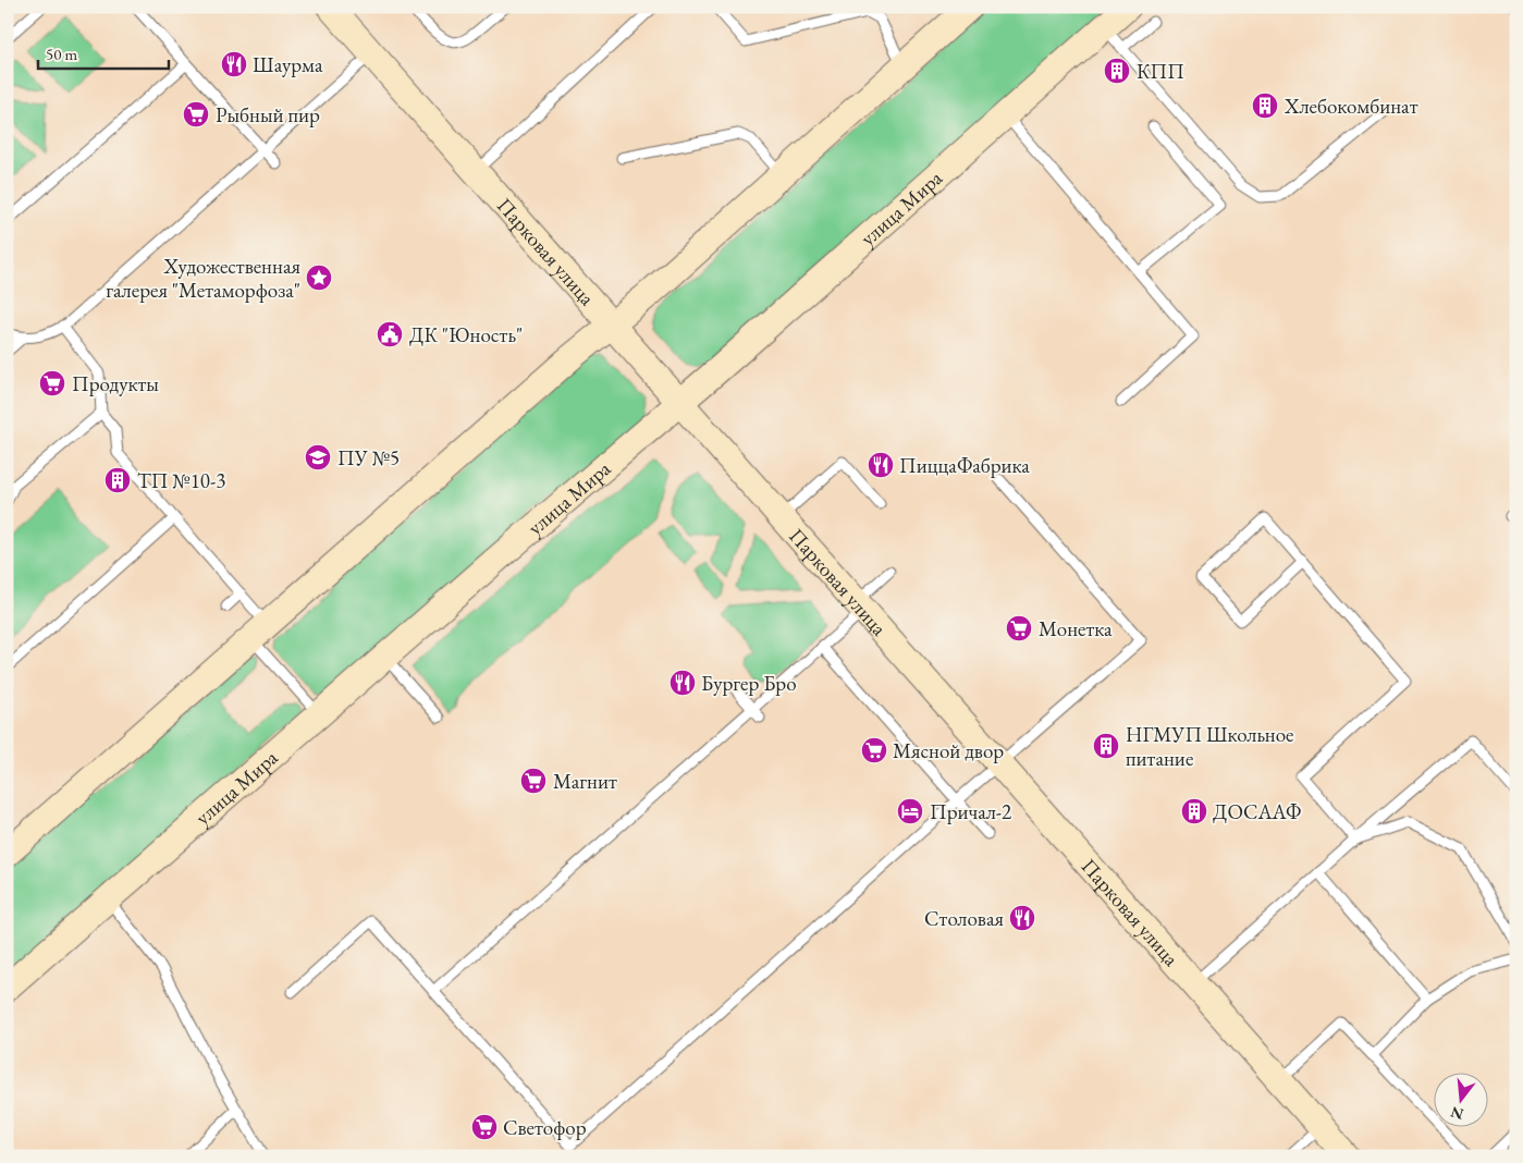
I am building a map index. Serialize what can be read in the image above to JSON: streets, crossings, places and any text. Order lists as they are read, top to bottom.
{
  "streets": {
    "main road": ["улица Мира", "Парковая улица"]
  },
  "crossings": [
    ["улица Мира", "Парковая улица"]
  ],
  "places": {
    "restaurant": [
      "Шаурма",
      "ПиццаФабрика",
      "Бургер Бро",
      "Столовая"
    ],
    "building": [
      "КПП",
      "Хлебокомбинат",
      "ТП №10-3",
      "НГМУП Школьное питание",
      "ДОСААФ"
    ],
    "supermarket": [
      "Рыбный пир",
      "Продукты",
      "Монетка",
      "Мясной двор",
      "Магнит",
      "Светофор"
    ],
    "place": ["Художественная галерея \"Метаморфоза\""],
    "public building": ["ДК \"Юность\""],
    "school or university": ["ПУ №5"],
    "hotel": ["Причал-2"]
  },
  "scale_bar": "50 m",
  "north": "bottom"
}
